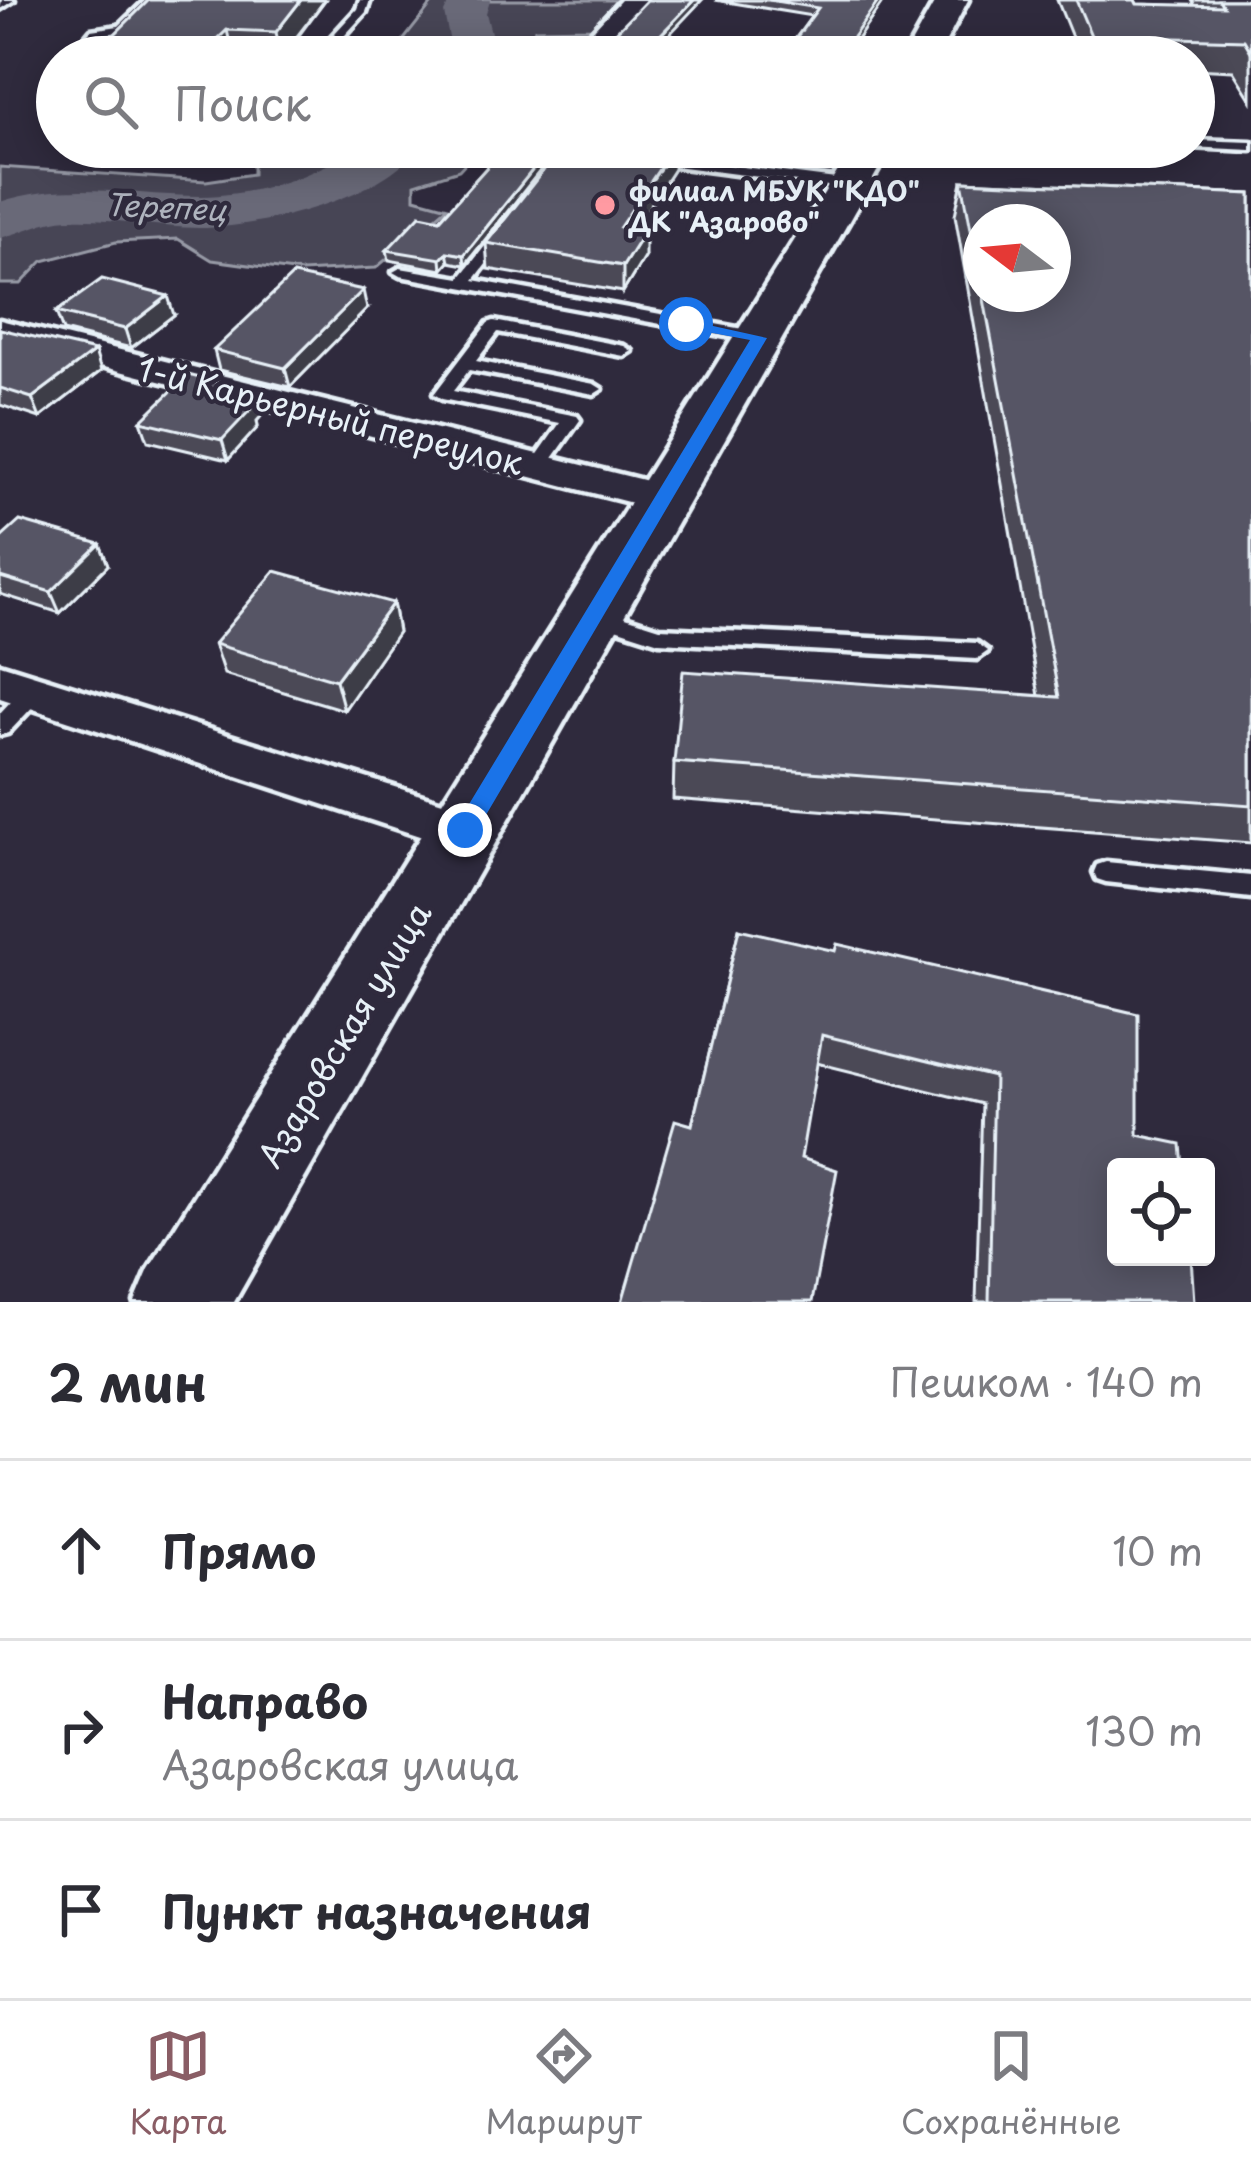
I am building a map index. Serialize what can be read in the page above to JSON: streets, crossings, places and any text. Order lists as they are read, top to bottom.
{
  "streets": {
    "street": ["1-й Карьерный переулок", "Азаровская улица"]
  },
  "crossings": [
    ["1-й Карьерный переулок", "Азаровская улица"]
  ],
  "water": ["Терепец"],
  "places": ["филиал МБУК \"КДО\" ДК \"Азарово\""],
  "north": "left",
  "page": {
    "search": "Поиск",
    "heading": ["2 мин", "Пешком · 140 m"],
    "list": [
      ["Прямо", "10 m"],
      ["Направо", "Азаровская улица", "130 m"],
      "Пункт назначения"
    ],
    "nav": ["Карта", "Маршрут", "Сохранённые"]
  }
}
